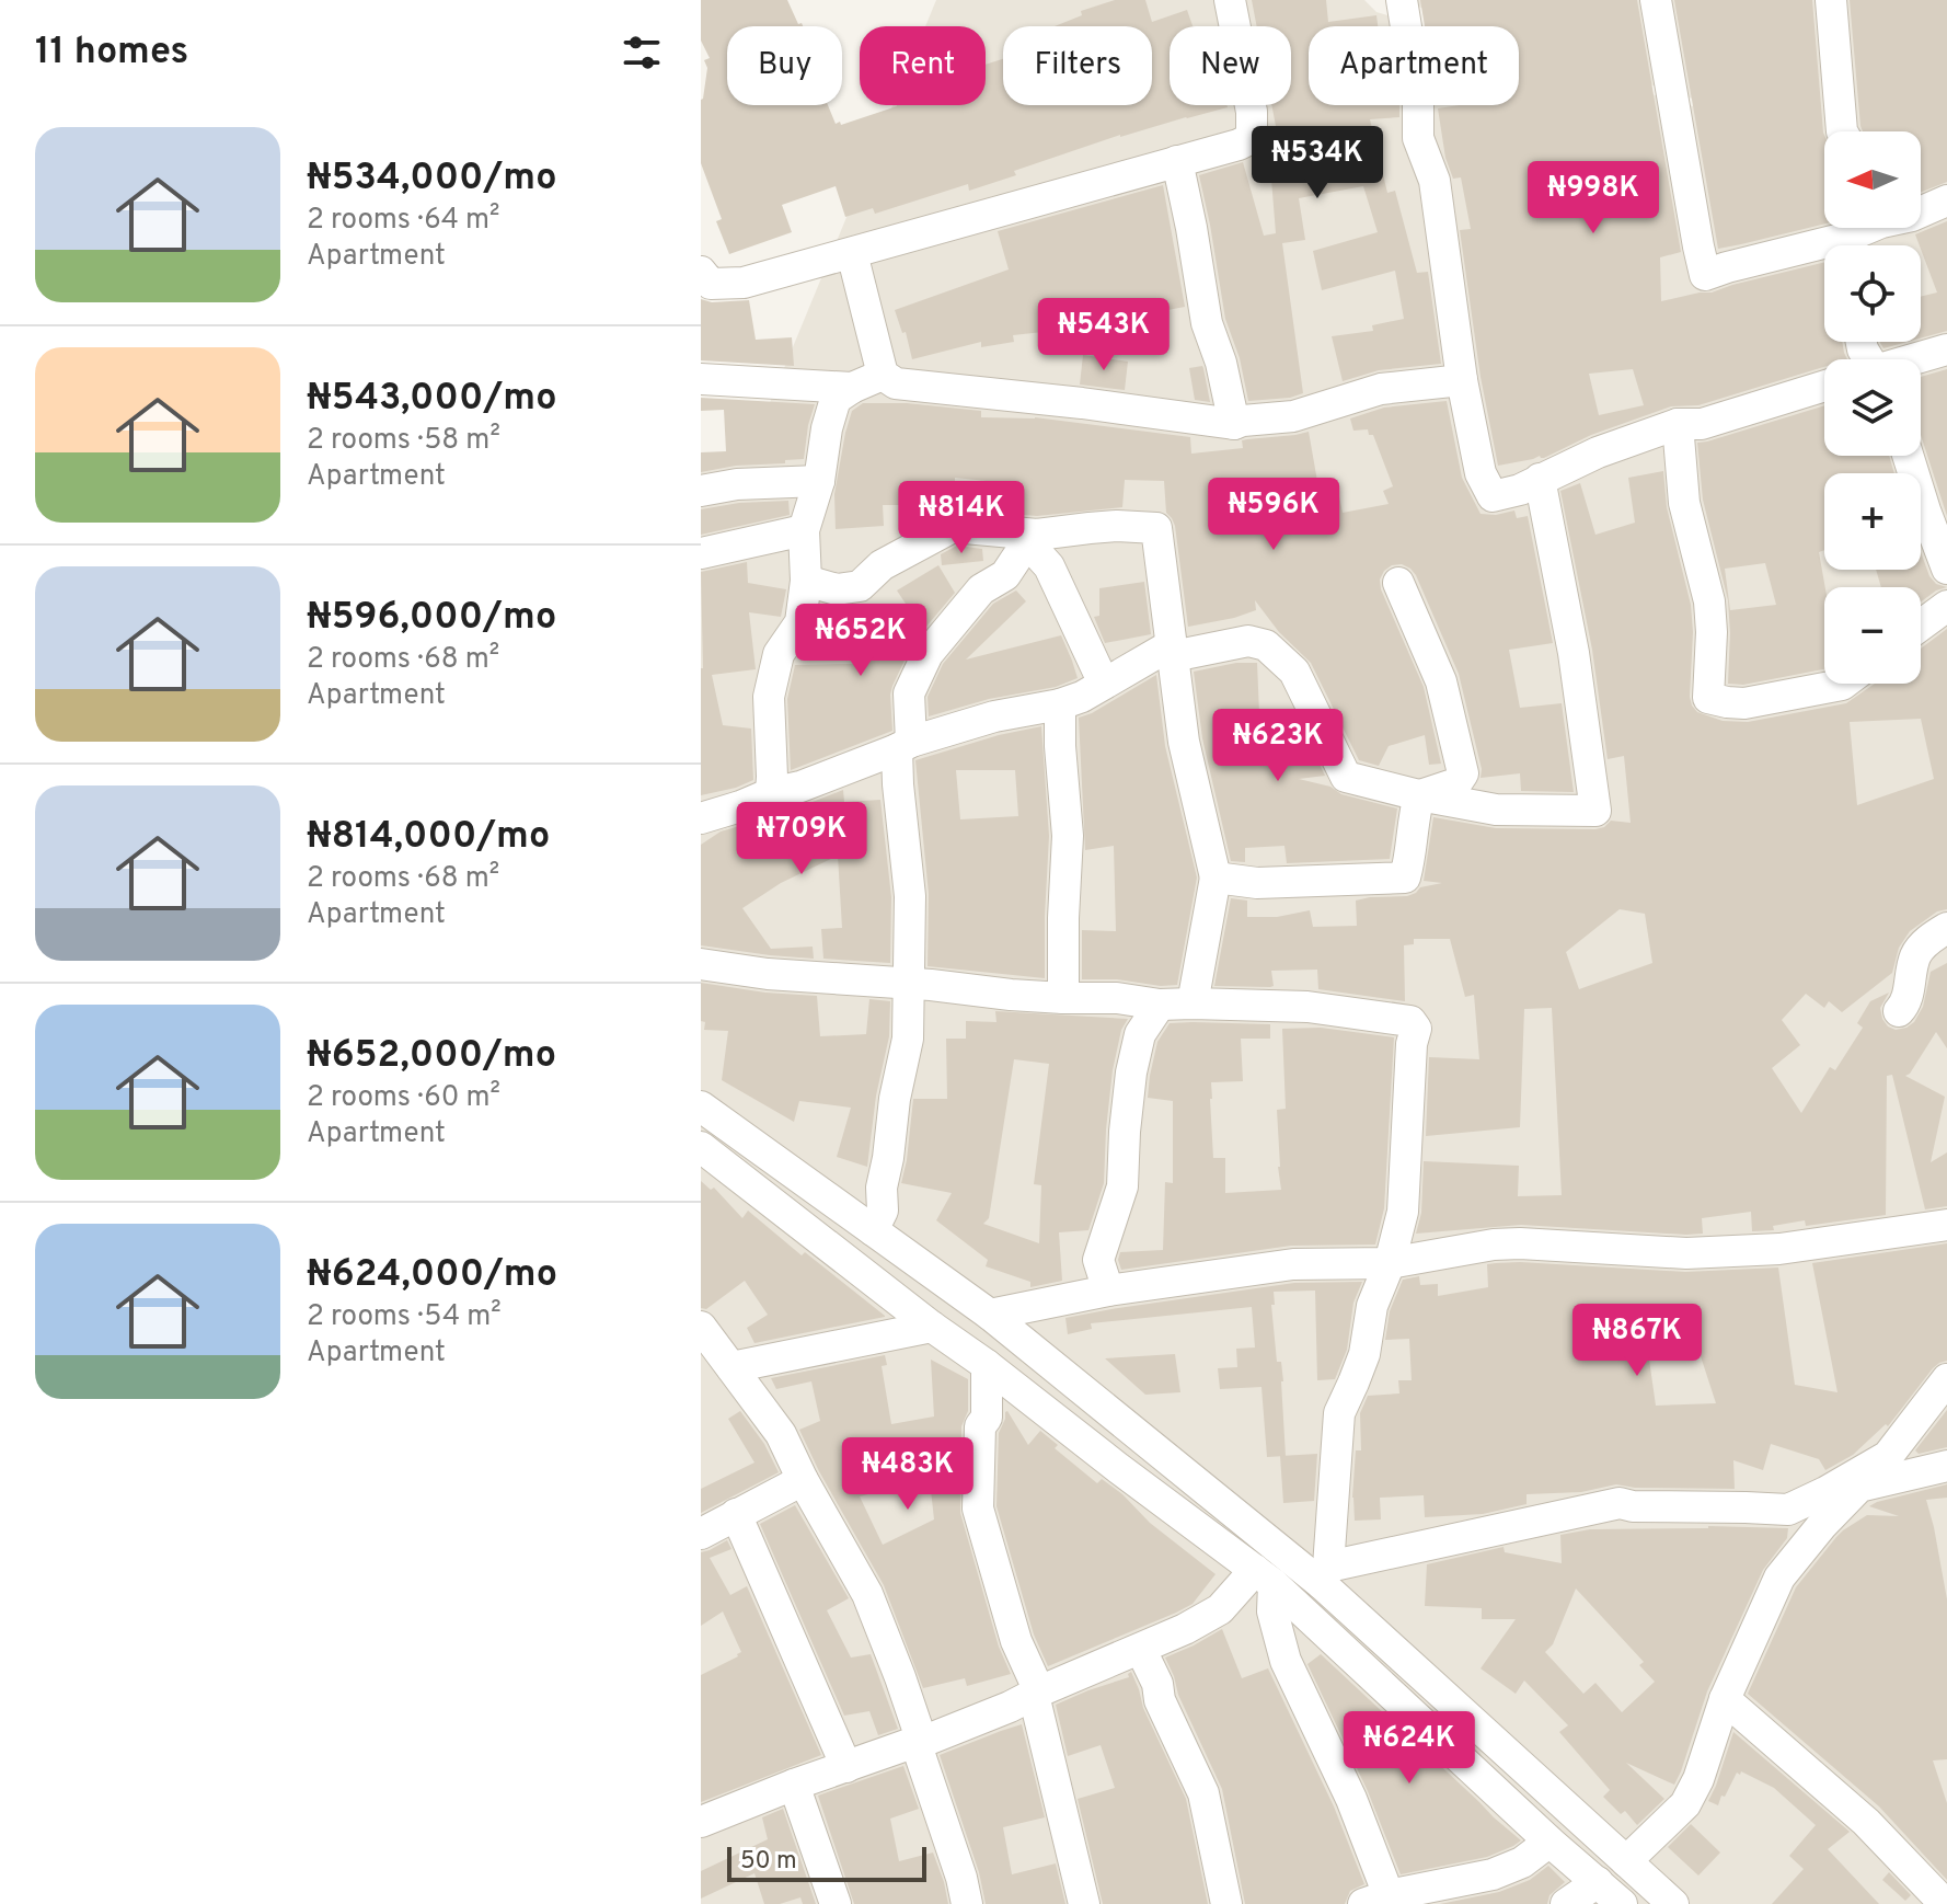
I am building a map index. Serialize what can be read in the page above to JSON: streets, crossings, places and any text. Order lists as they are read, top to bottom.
{
  "scale_bar": "50 m",
  "north": "left",
  "page": {
    "heading": "11 homes",
    "chip": [
      "Buy",
      "Rent",
      "Filters",
      "New",
      "Apartment"
    ],
    "list": [
      {
        "name": "₦534,000/mo",
        "note": "2 rooms · 64 m² · Apartment"
      },
      {
        "name": "₦543,000/mo",
        "note": "2 rooms · 58 m² · Apartment"
      },
      {
        "name": "₦596,000/mo",
        "note": "2 rooms · 68 m² · Apartment"
      },
      {
        "name": "₦814,000/mo",
        "note": "2 rooms · 68 m² · Apartment"
      },
      {
        "name": "₦652,000/mo",
        "note": "2 rooms · 60 m² · Apartment"
      },
      {
        "name": "₦624,000/mo",
        "note": "2 rooms · 54 m² · Apartment"
      }
    ],
    "price": [
      "₦534K",
      "₦998K",
      "₦543K",
      "₦596K",
      "₦814K",
      "₦652K",
      "₦623K",
      "₦709K",
      "₦867K",
      "₦483K",
      "₦624K"
    ],
    "map_buttons": ["+", "−"],
    "scale": "50 m"
  }
}
